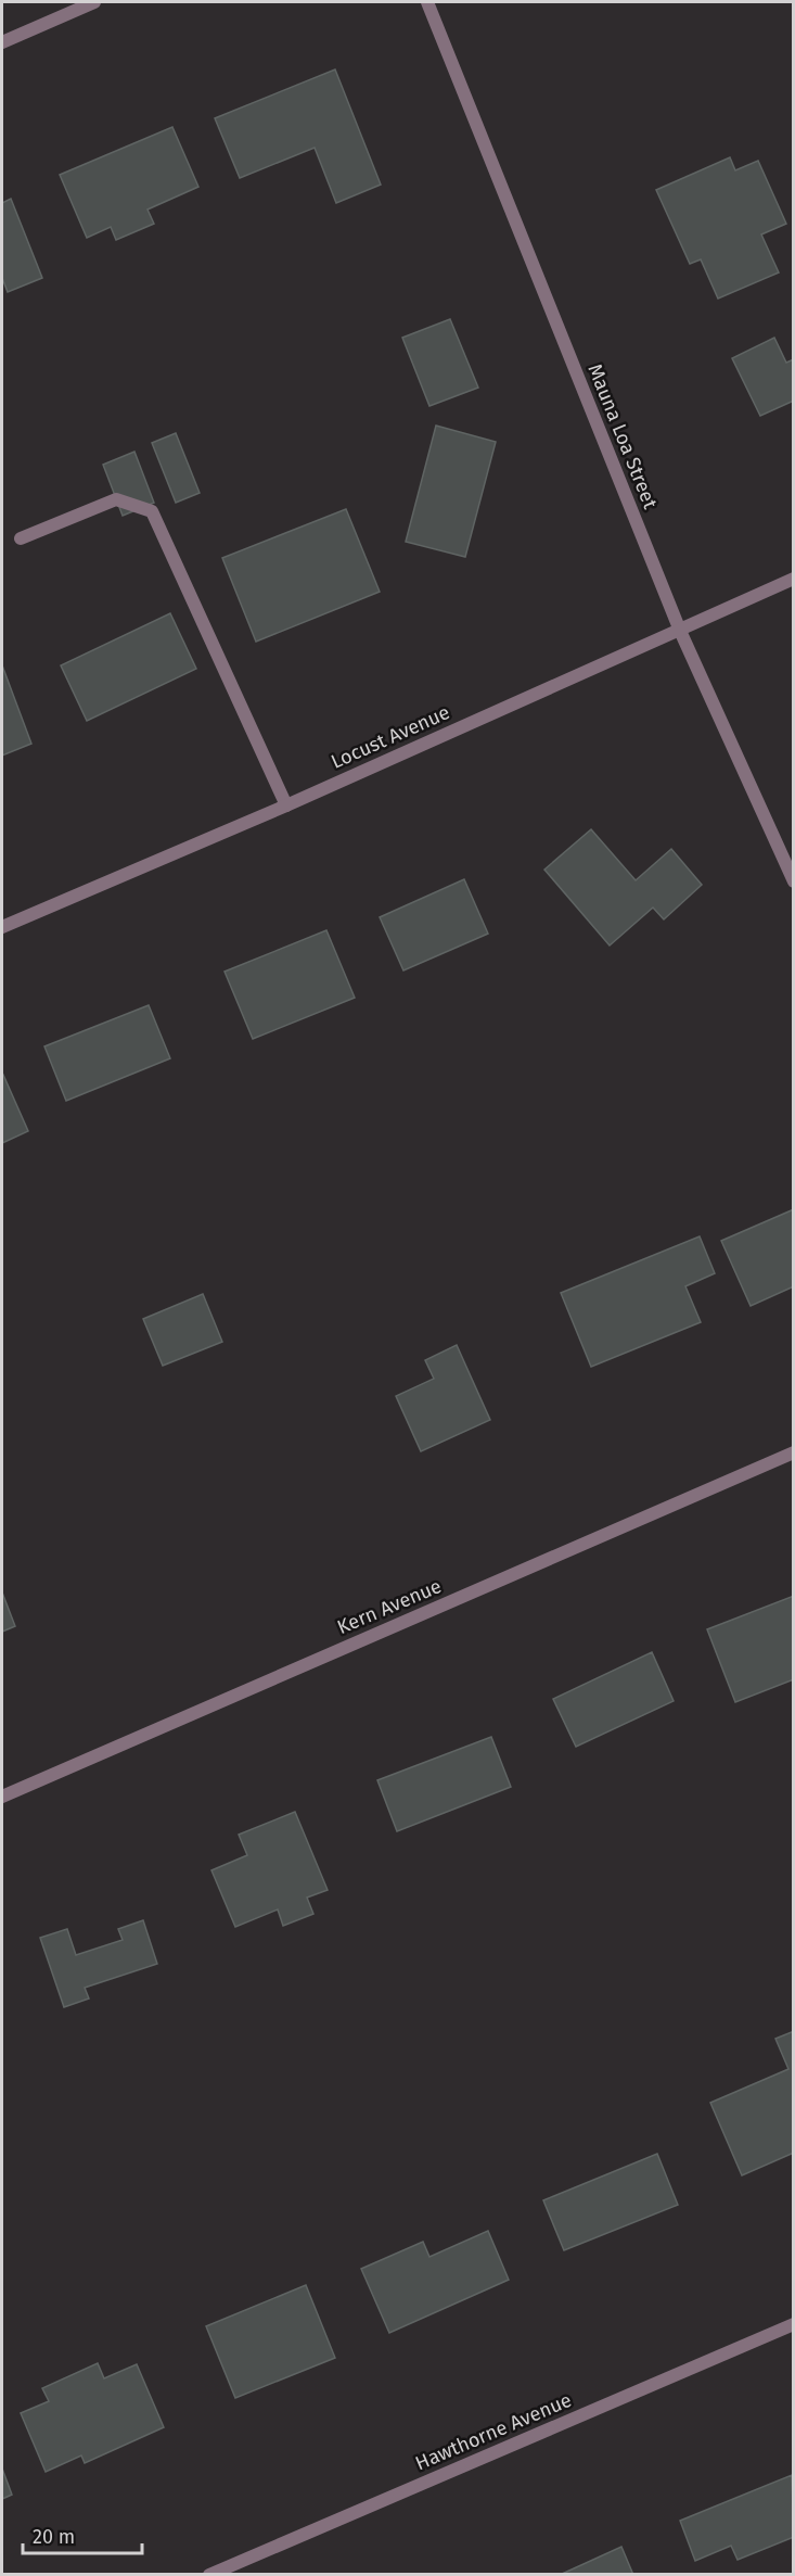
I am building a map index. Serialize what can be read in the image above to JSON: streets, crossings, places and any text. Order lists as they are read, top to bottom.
{
  "streets": {
    "street": [
      "Mauna Loa Street",
      "Locust Avenue",
      "Kern Avenue",
      "Hawthorne Avenue"
    ]
  },
  "crossings": [
    ["Mauna Loa Street", "Locust Avenue"]
  ],
  "scale_bar": "20 m"
}
